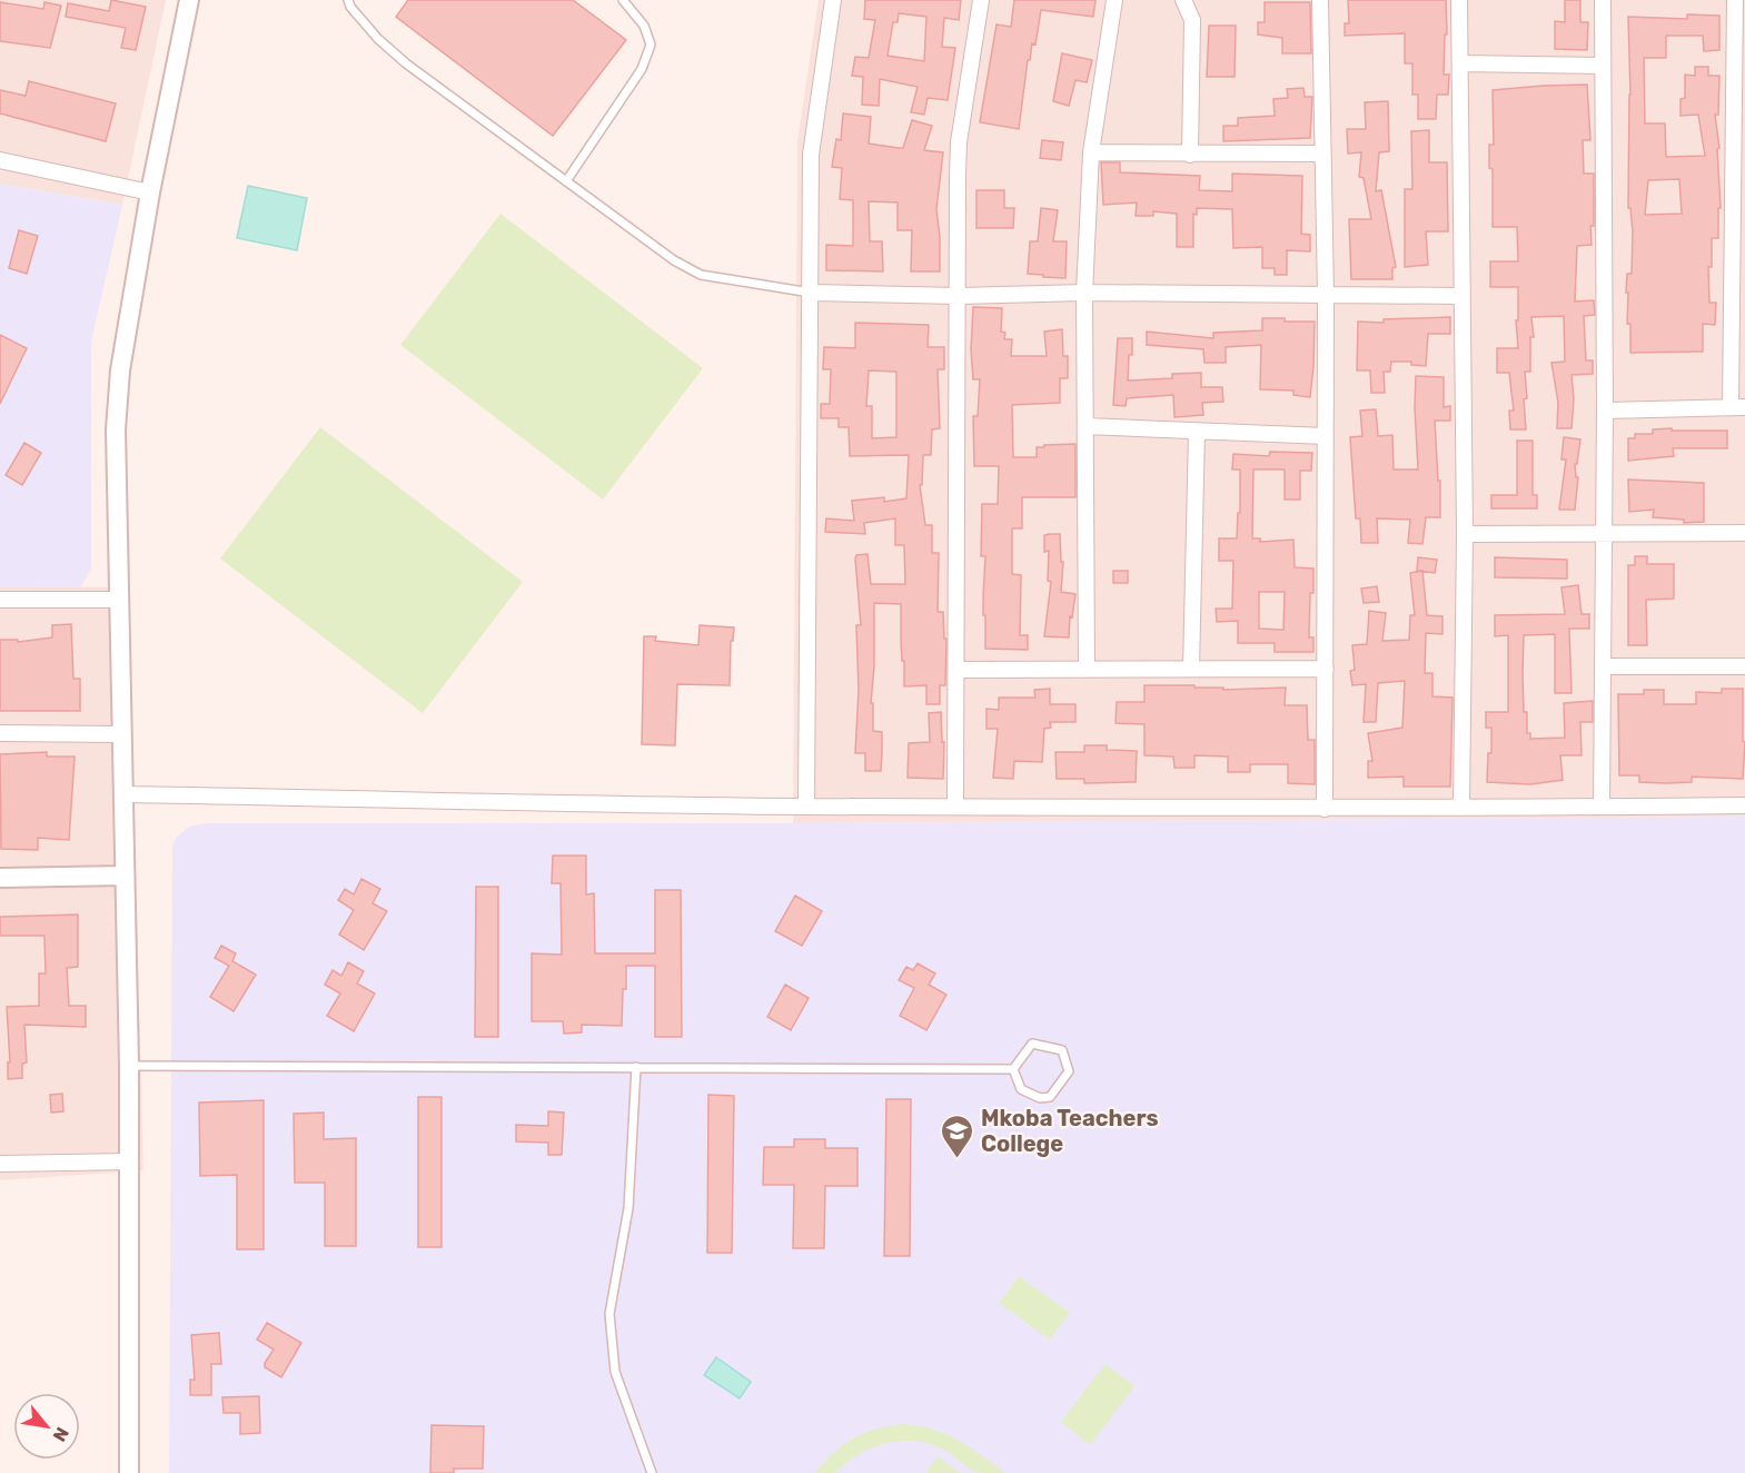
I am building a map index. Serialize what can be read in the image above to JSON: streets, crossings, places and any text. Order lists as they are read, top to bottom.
{
  "places": {
    "school or university": ["Mkoba Teachers College"]
  },
  "north": "bottom right"
}
